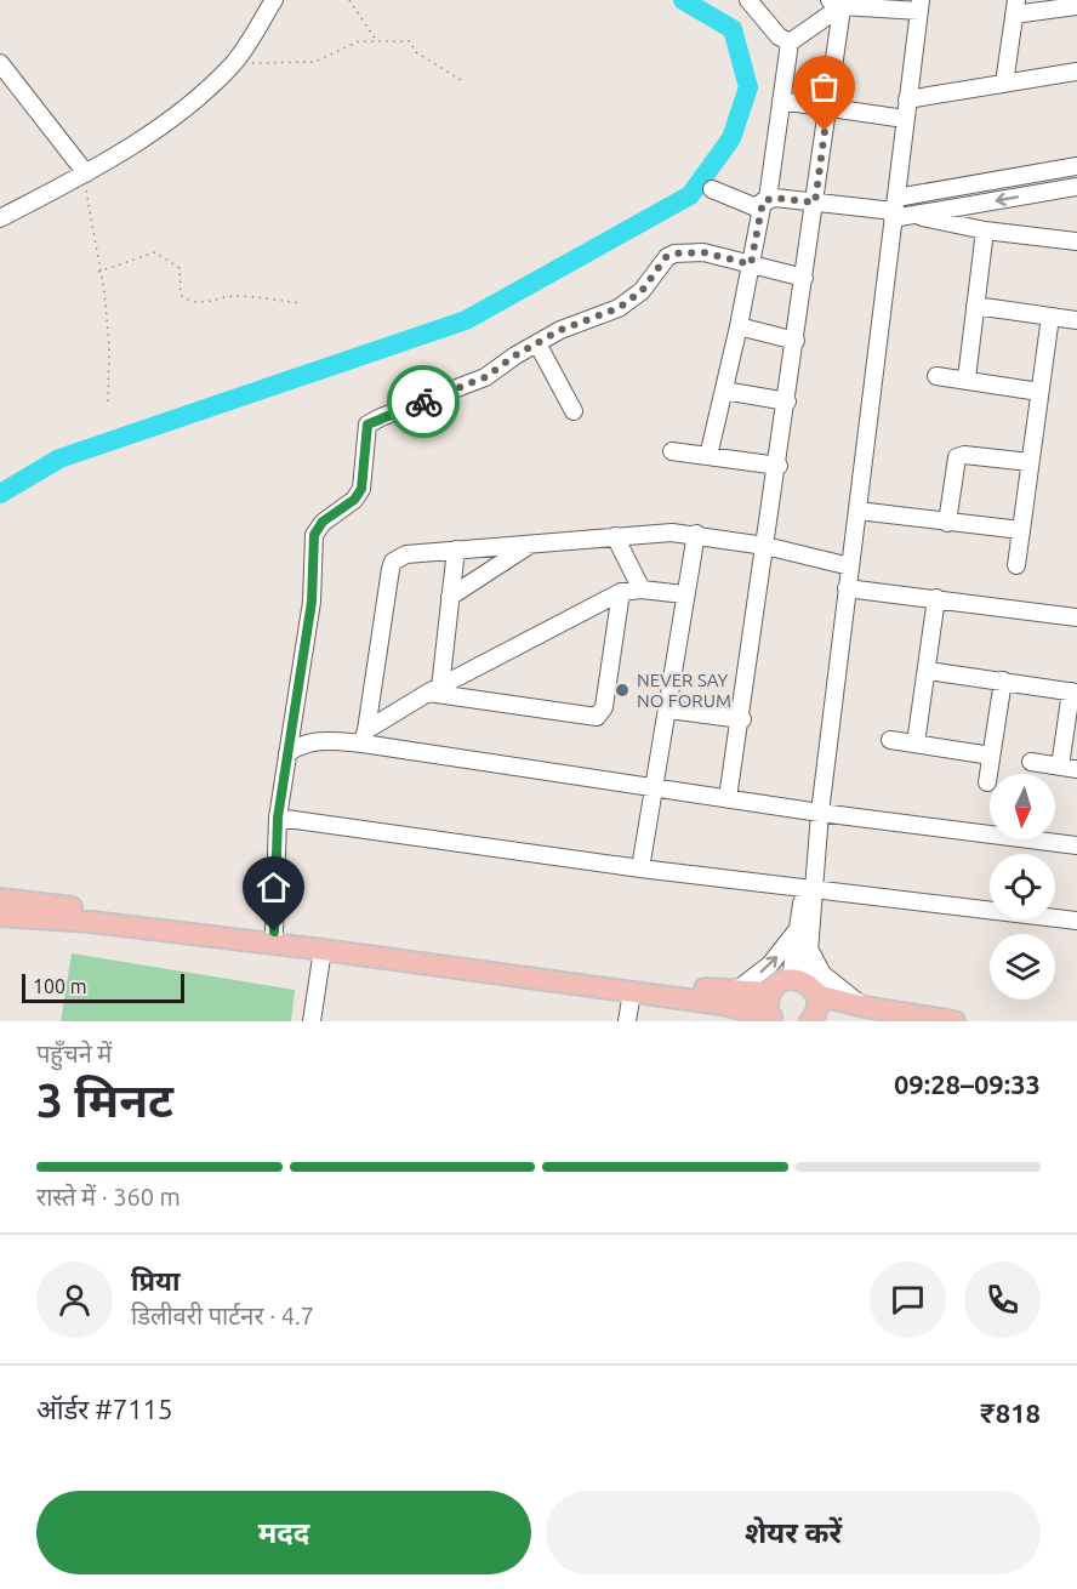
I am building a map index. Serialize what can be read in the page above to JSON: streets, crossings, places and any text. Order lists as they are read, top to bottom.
{
  "places": ["NEVER SAY NO FORUM"],
  "scale_bar": "100 m",
  "north": "bottom",
  "page": {
    "scale": "100 m",
    "heading": ["3 मिनट", "पहुँचने में", "09:28–09:33"],
    "panel": [
      "प्रिया",
      "डिलीवरी पार्टनर · 4.7",
      "ऑर्डर #7115",
      "₹818"
    ],
    "bar": "रास्ते में · 360 m",
    "buttons": ["मदद", "शेयर करें"]
  }
}
